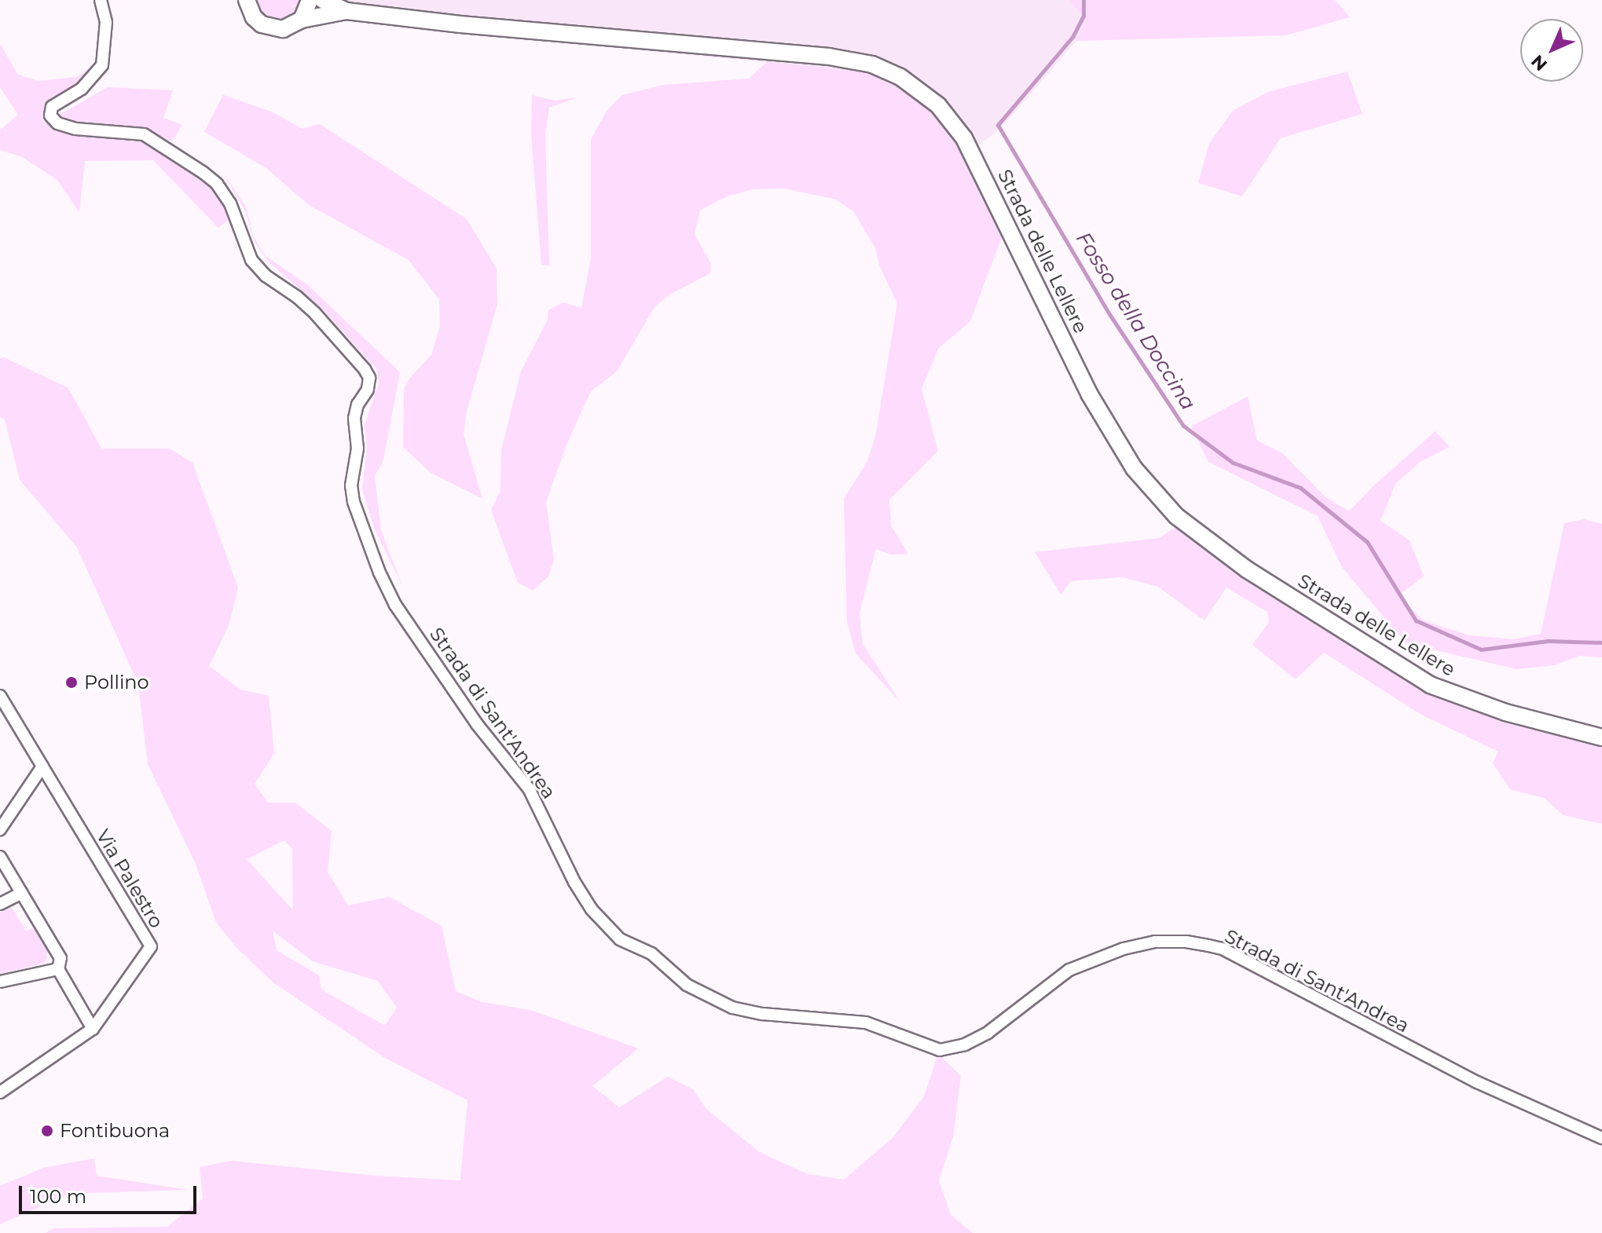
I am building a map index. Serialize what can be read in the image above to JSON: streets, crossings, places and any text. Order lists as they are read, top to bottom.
{
  "streets": {
    "street": ["Strada delle Lellere", "Strada di Sant'Andrea", "Via Palestro"]
  },
  "water": ["Fosso della Doccina"],
  "places": ["Pollino", "Fontibuona"],
  "scale_bar": "100 m",
  "north": "bottom left"
}
